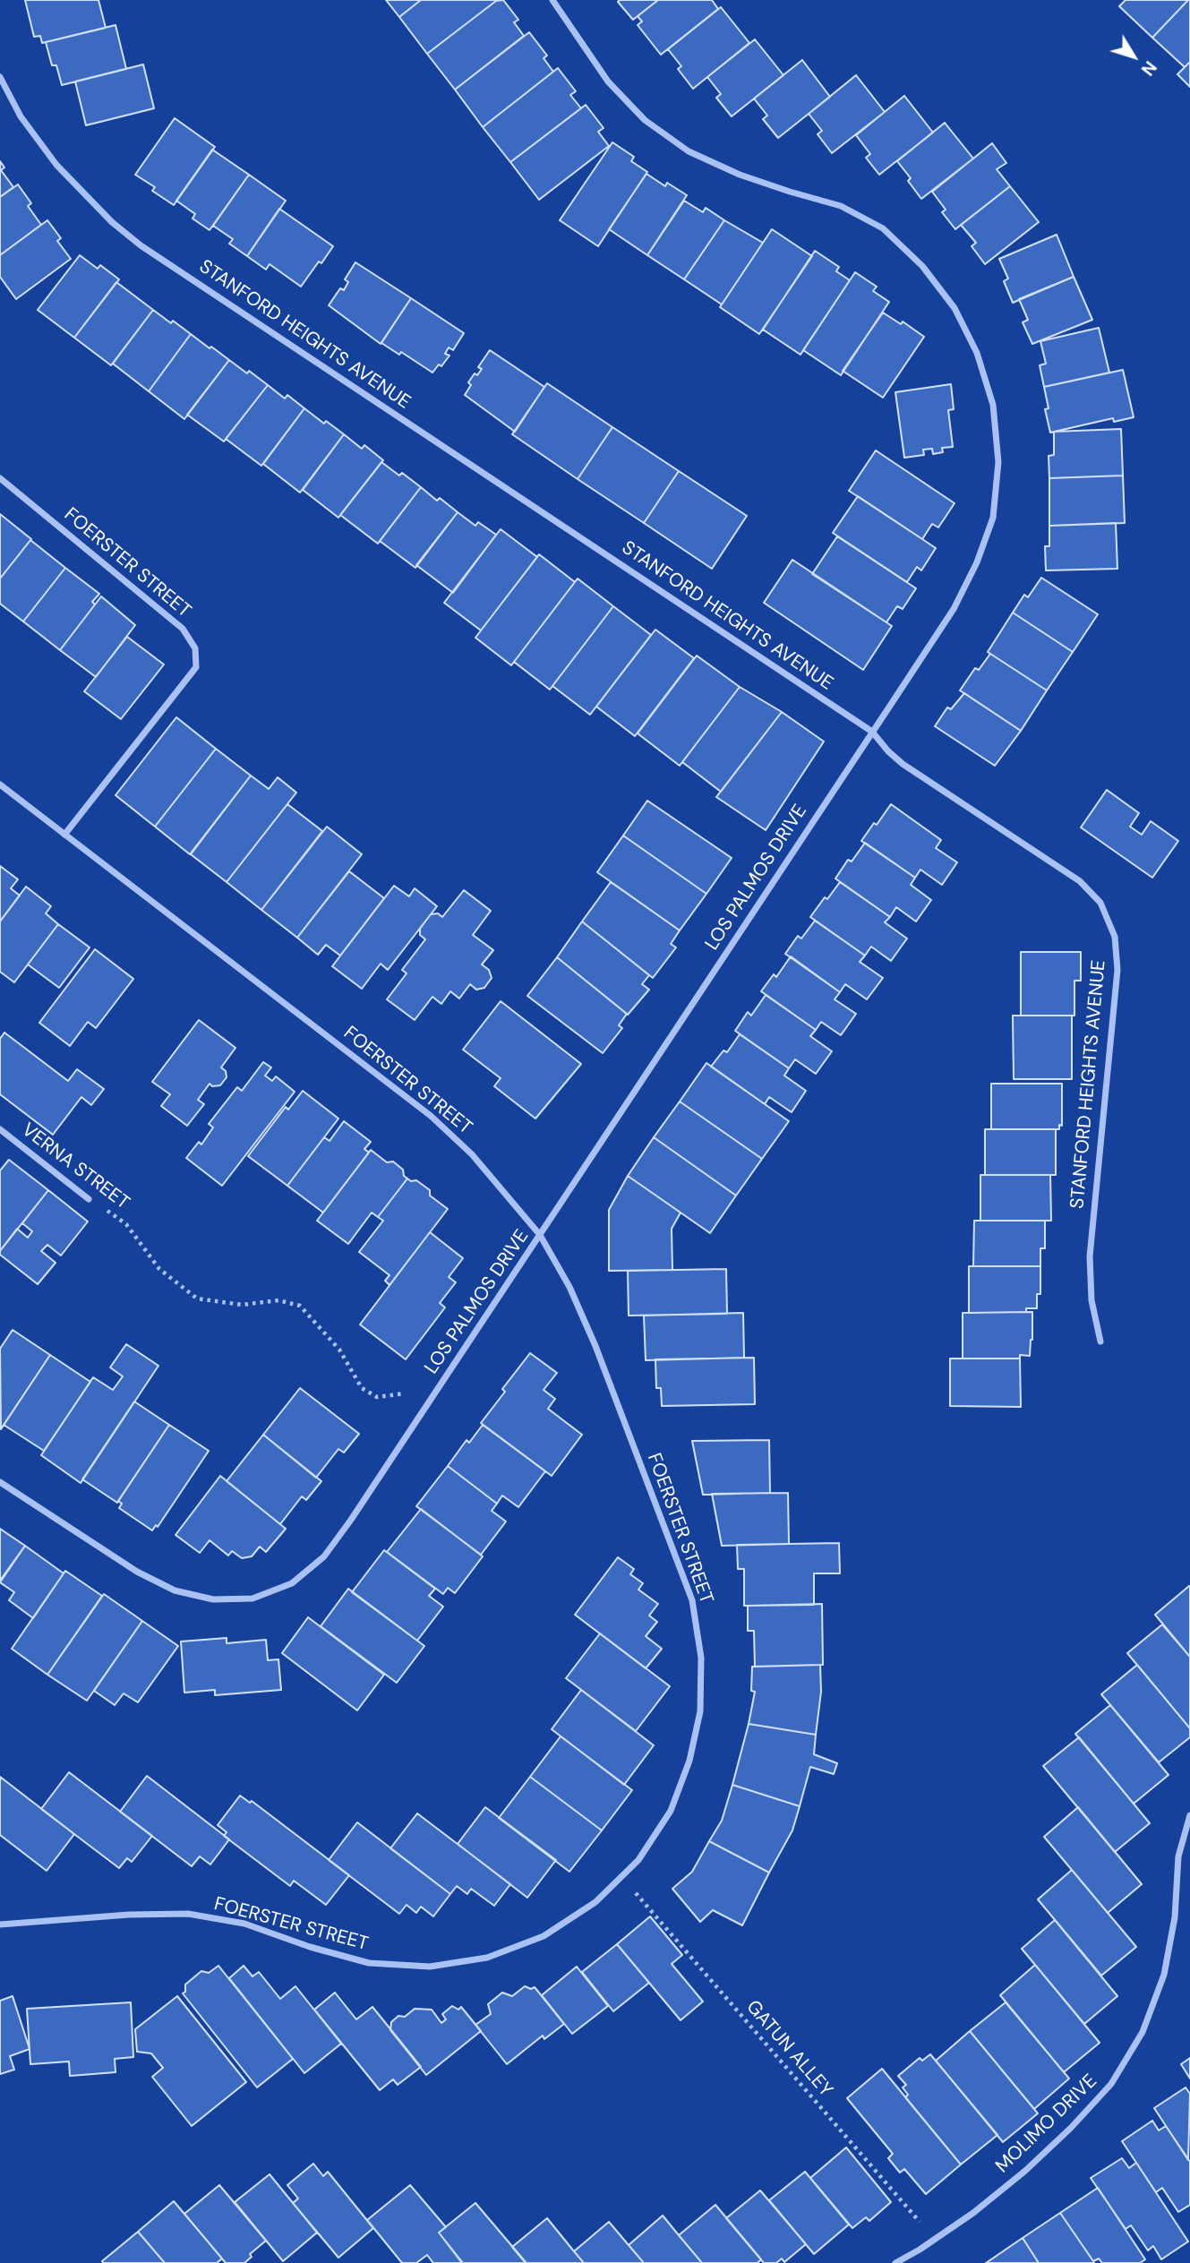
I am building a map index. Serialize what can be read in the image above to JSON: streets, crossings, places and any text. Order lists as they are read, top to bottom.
{
  "streets": {
    "street": [
      "STANFORD HEIGHTS AVENUE",
      "FOERSTER STREET",
      "LOS PALMOS DRIVE",
      "VERNA STREET",
      "MOLIMO DRIVE"
    ],
    "path": ["GATUN ALLEY"]
  },
  "crossings": [
    ["STANFORD HEIGHTS AVENUE", "LOS PALMOS DRIVE"],
    ["FOERSTER STREET", "LOS PALMOS DRIVE"],
    ["FOERSTER STREET", "GATUN ALLEY"],
    ["LOS PALMOS DRIVE", "VERNA STREET"],
    ["GATUN ALLEY", "MOLIMO DRIVE"]
  ],
  "north": "bottom right"
}
